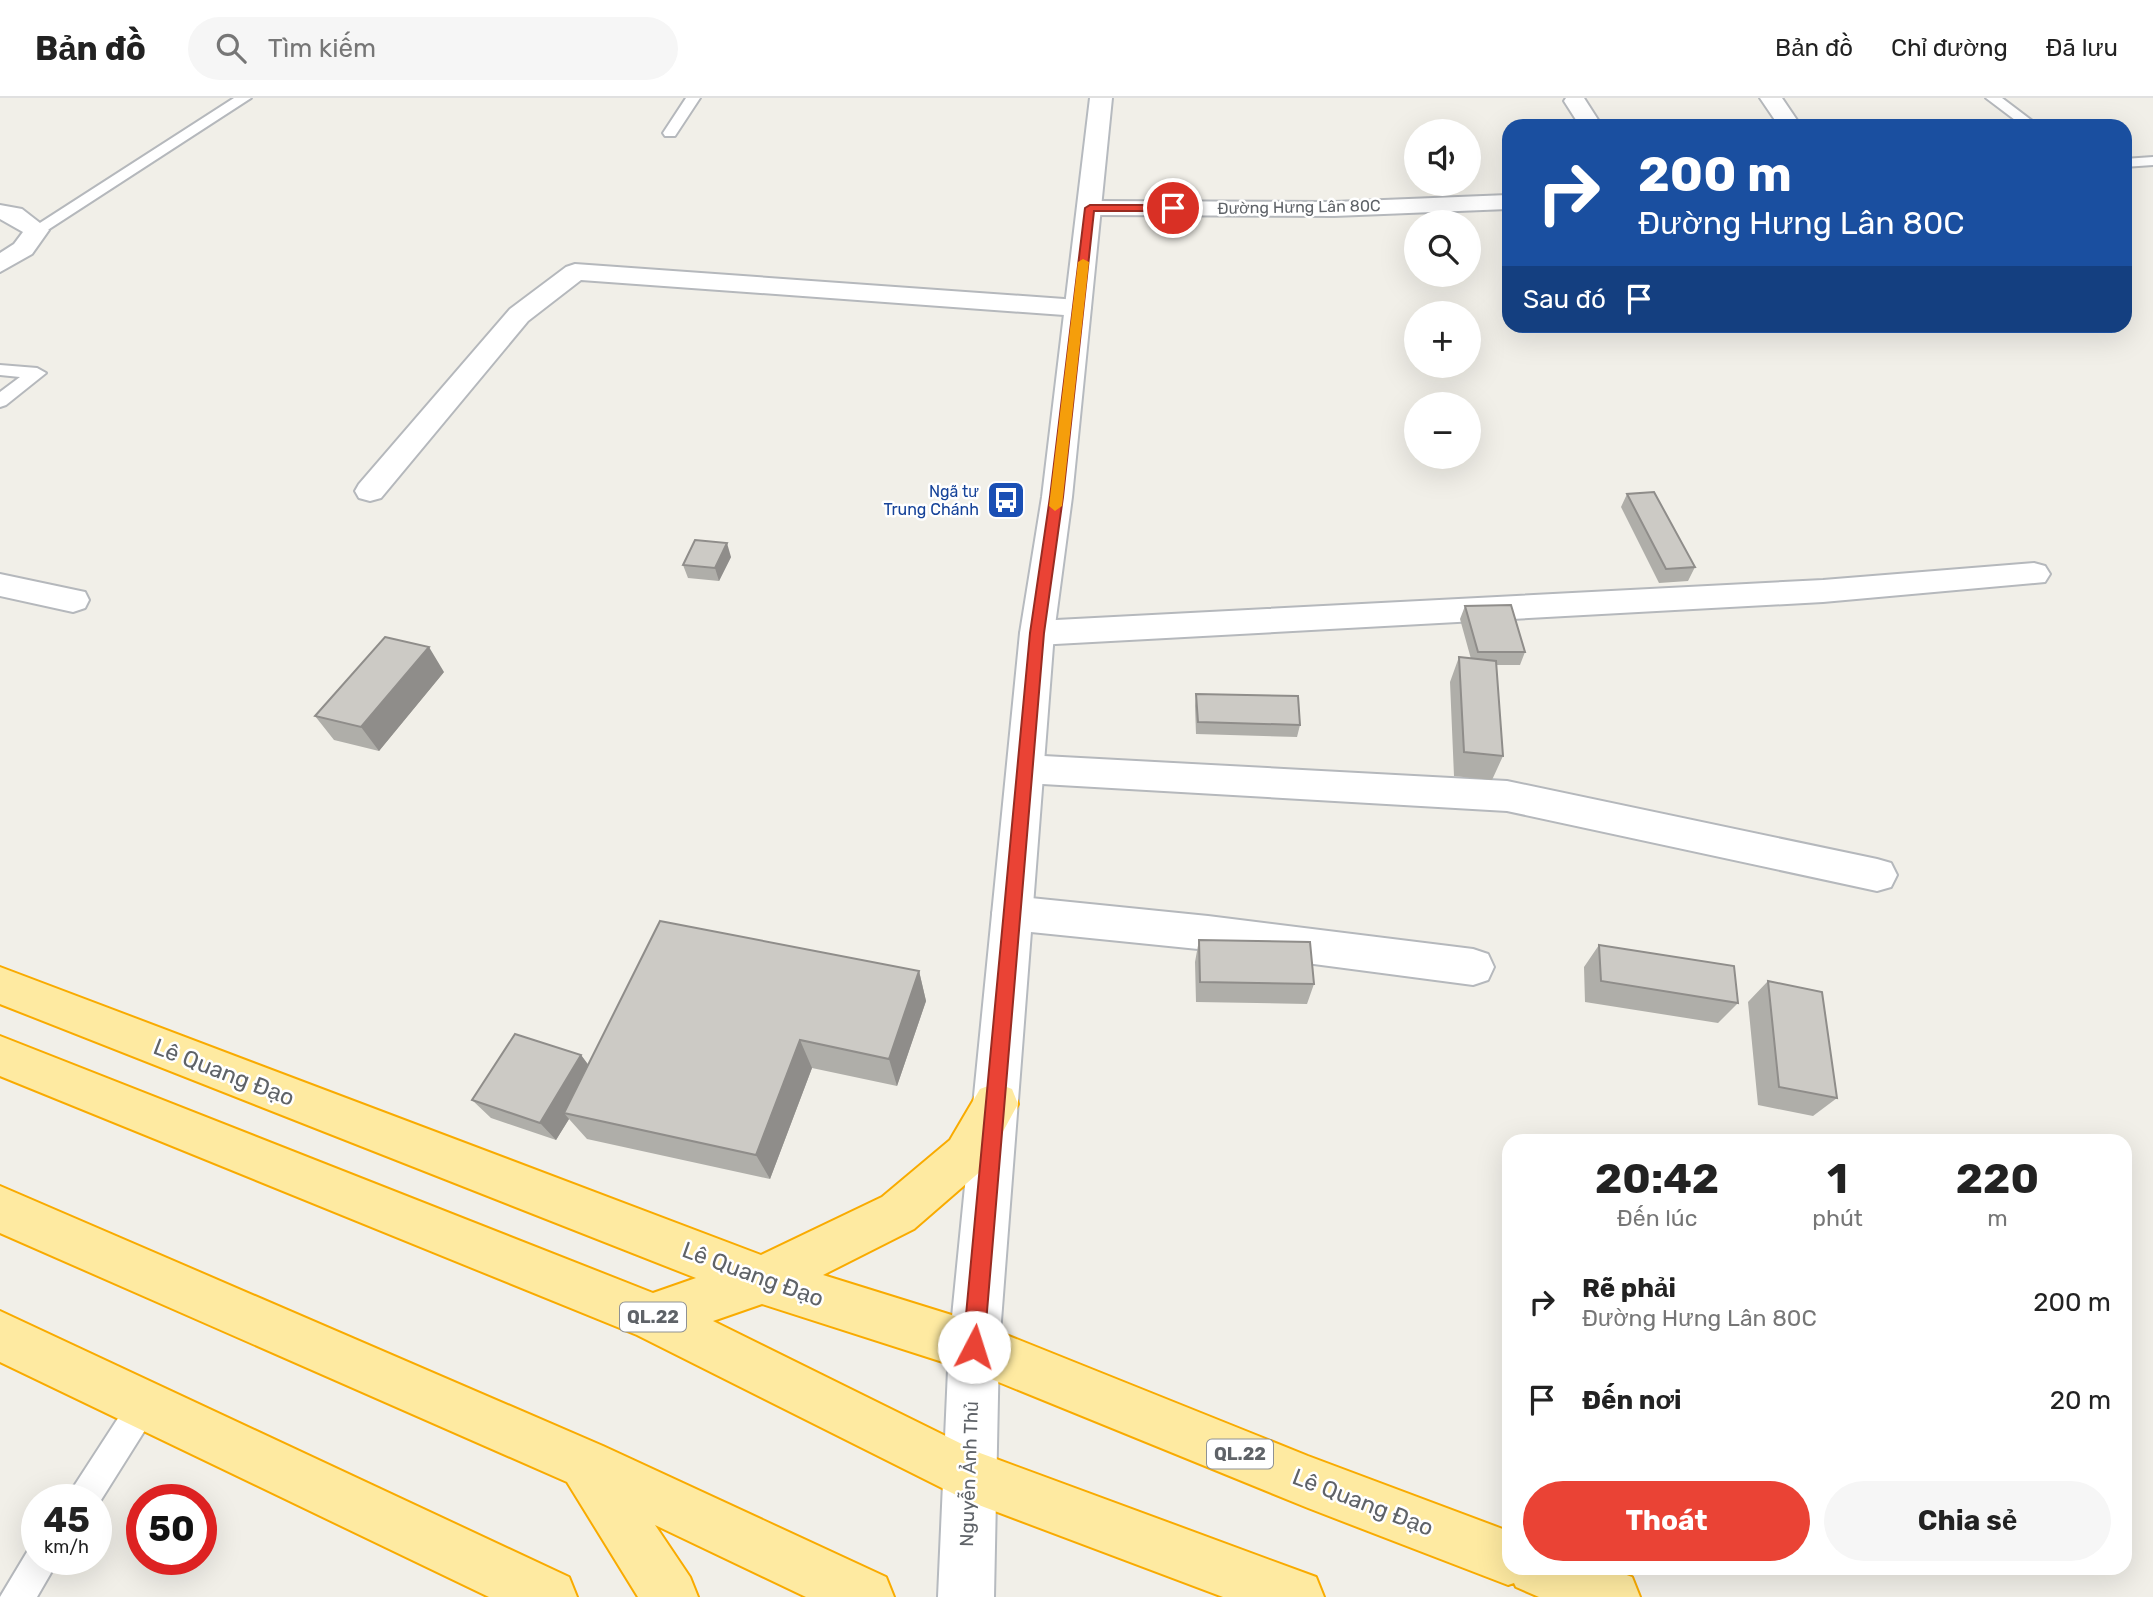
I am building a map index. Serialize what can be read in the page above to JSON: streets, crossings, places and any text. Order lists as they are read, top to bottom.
{
  "streets": {
    "highway": ["Lê Quang Đạo", "QL.22"],
    "street": ["Đường Hưng Lân 80C", "Nguyễn Ảnh Thủ"]
  },
  "crossings": [
    ["Đường Hưng Lân 80C", "Nguyễn Ảnh Thủ"],
    ["Lê Quang Đạo", "Nguyễn Ảnh Thủ"],
    ["QL.22", "Nguyễn Ảnh Thủ"]
  ],
  "places": {
    "bus stop": ["Ngã tư Trung Chánh"]
  },
  "page": {
    "header": "Bản đồ",
    "search": "Tìm kiếm",
    "nav": ["Bản đồ", "Chỉ đường", "Đã lưu"],
    "map_buttons": ["+", "−"],
    "turn": ["200 m", "Đường Hưng Lân 80C"],
    "then": "Sau đó",
    "eta": [
      "20:42",
      "Đến lúc",
      "1",
      "phút",
      "220",
      "m"
    ],
    "list": [
      {
        "name": "Rẽ phải",
        "note": "Đường Hưng Lân 80C",
        "value": "200 m"
      },
      {
        "name": "Đến nơi",
        "value": "20 m"
      }
    ],
    "buttons": ["Thoát", "Chia sẻ"],
    "speed": "45 km/h",
    "limit": "50"
  }
}
